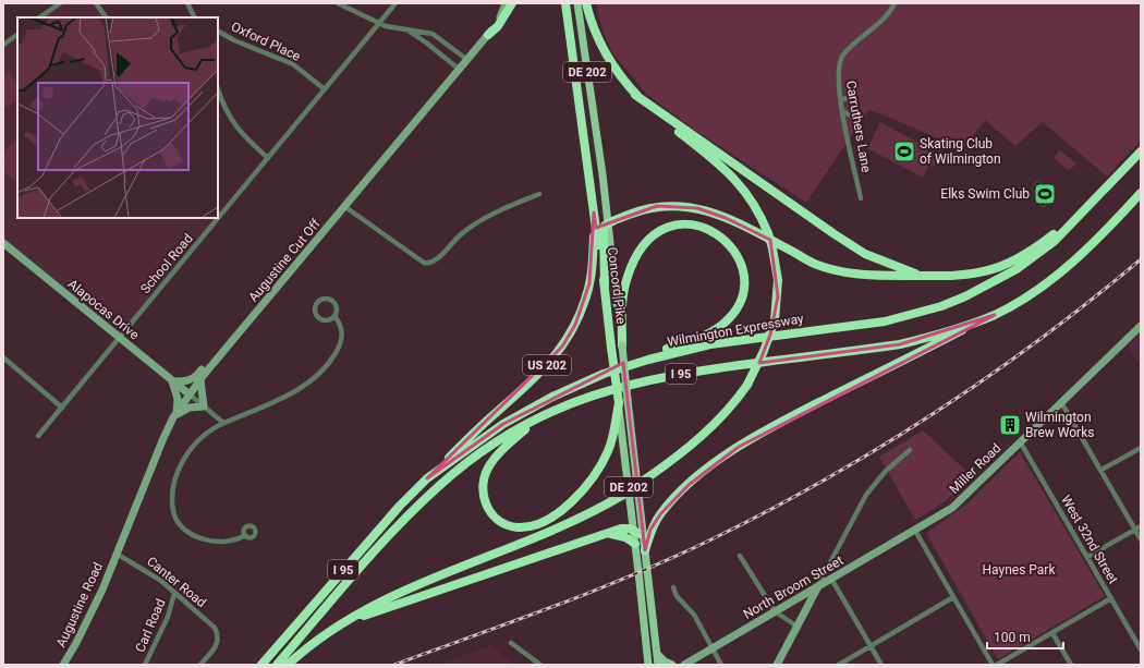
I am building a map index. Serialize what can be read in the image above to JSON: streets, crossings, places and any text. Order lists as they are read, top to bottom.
{
  "streets": {
    "highway": [
      "DE 202",
      "Concord Pike",
      "Wilmington Expressway",
      "US 202",
      "I 95"
    ],
    "street": [
      "Oxford Place",
      "Carruthers Lane",
      "Augustine Cut Off",
      "School Road",
      "Alapocas Drive",
      "Miller Road",
      "West 32nd Street",
      "Canter Road",
      "North Broom Street",
      "Augustine Road",
      "Carl Road"
    ]
  },
  "crossings": [
    ["Oxford Place", "School Road"],
    ["DE 202", "Concord Pike"],
    ["Augustine Cut Off", "Alapocas Drive"],
    ["Augustine Cut Off", "Canter Road"],
    ["Augustine Cut Off", "Augustine Road"],
    ["School Road", "Alapocas Drive"],
    ["Concord Pike", "US 202"],
    ["Wilmington Expressway", "US 202"],
    ["Miller Road", "West 32nd Street"],
    ["Miller Road", "North Broom Street"],
    ["Canter Road", "Augustine Road"],
    ["Canter Road", "Carl Road"]
  ],
  "parks": ["Haynes Park"],
  "places": {
    "sports": ["Skating Club of Wilmington", "Elks Swim Club"],
    "building": ["Wilmington Brew Works"]
  },
  "scale_bar": "100 m"
}
